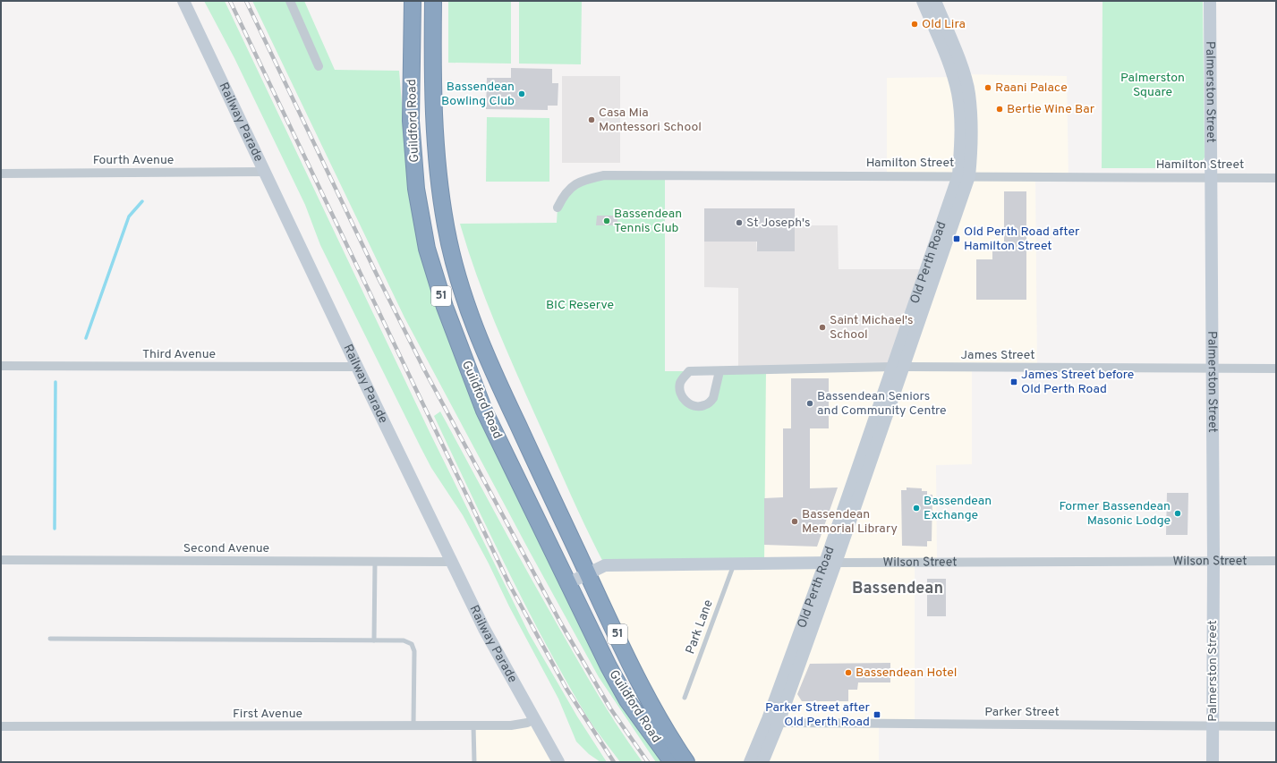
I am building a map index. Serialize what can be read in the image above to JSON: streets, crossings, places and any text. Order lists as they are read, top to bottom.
{
  "streets": {
    "highway": ["Guildford Road", "51"],
    "street": [
      "Palmerston Street",
      "Railway Parade",
      "Fourth Avenue",
      "Hamilton Street",
      "Old Perth Road",
      "Third Avenue",
      "James Street",
      "Second Avenue",
      "Wilson Street",
      "Parker Street",
      "First Avenue"
    ],
    "lane": ["Park Lane"]
  },
  "crossings": [
    ["Palmerston Street", "Hamilton Street"],
    ["Palmerston Street", "James Street"],
    ["Palmerston Street", "Wilson Street"],
    ["Palmerston Street", "Parker Street"],
    ["Guildford Road", "Wilson Street"],
    ["Railway Parade", "Fourth Avenue"],
    ["Railway Parade", "Third Avenue"],
    ["Railway Parade", "Second Avenue"],
    ["Railway Parade", "First Avenue"],
    ["Hamilton Street", "Old Perth Road"],
    ["Old Perth Road", "James Street"],
    ["Old Perth Road", "Wilson Street"],
    ["Old Perth Road", "Parker Street"],
    ["Wilson Street", "Park Lane"]
  ],
  "districts": ["Bassendean"],
  "parks": ["Palmerston Square", "BIC Reserve"],
  "places": {
    "other": [
      "Old Lira",
      "Raani Palace",
      "Bassendean Bowling Club",
      "Bertie Wine Bar",
      "Casa Mia Montessori School",
      "Bassendean Tennis Club",
      "St Joseph's",
      "Saint Michael's School",
      "Bassendean Seniors and Community Centre",
      "Bassendean Exchange",
      "Former Bassendean Masonic Lodge",
      "Bassendean Memorial Library",
      "Bassendean Hotel"
    ],
    "transit": ["Old Perth Road after Hamilton Street", "James Street before Old Perth Road", "Parker Street after Old Perth Road"]
  }
}
